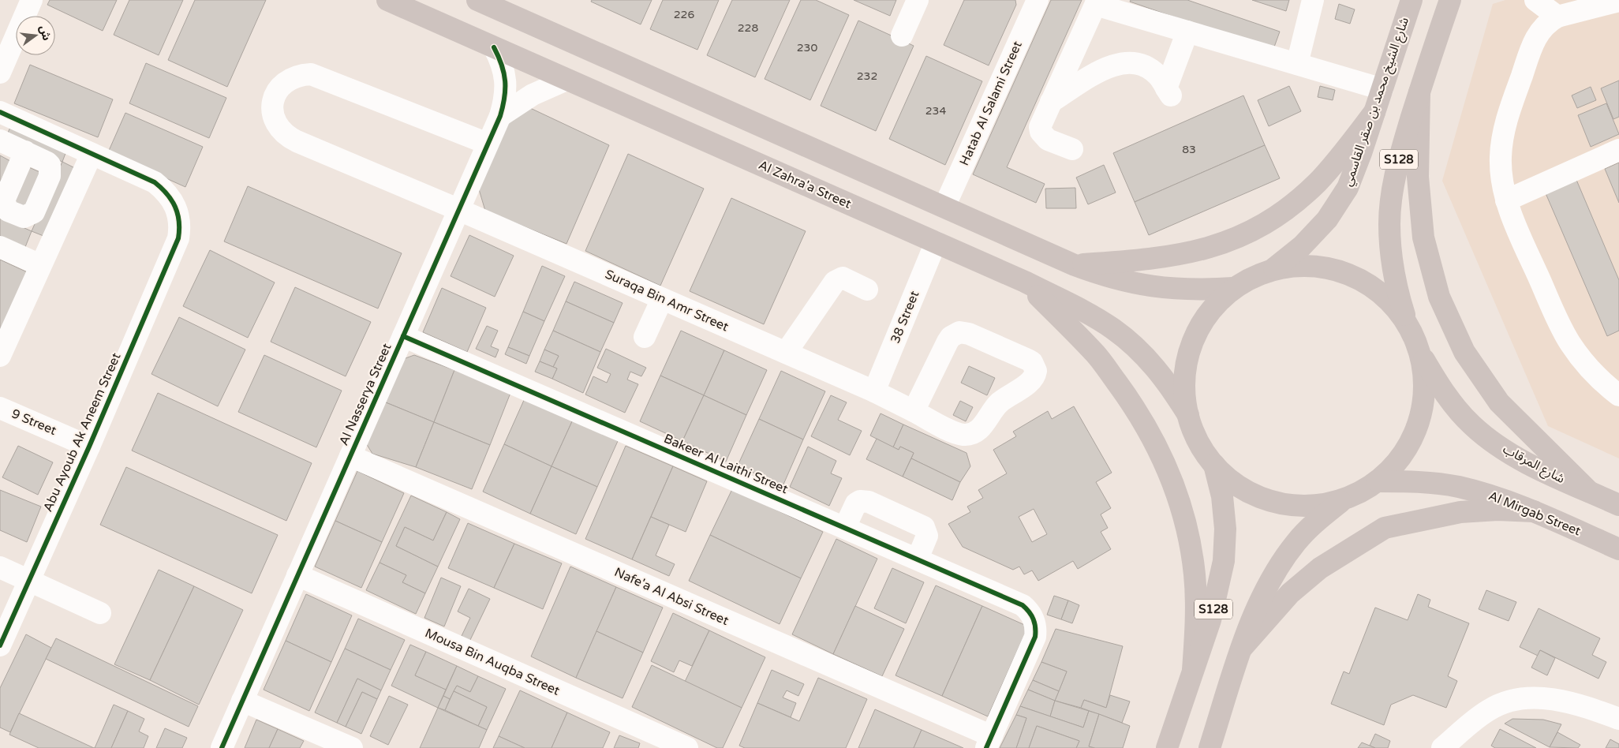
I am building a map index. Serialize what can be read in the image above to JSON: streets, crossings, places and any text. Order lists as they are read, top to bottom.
{
  "streets": {
    "main road": [
      "شارع الشيخ محمد بن صقر القاسمي",
      "S128",
      "Al Zahra'a Street",
      "شارع المرقاب",
      "Al Mirgab Street"
    ],
    "street": [
      "Hatab Al Salami Street",
      "Suraqa Bin Amr Street",
      "38 Street",
      "Al Nasserya Street",
      "9 Street",
      "Abu Ayoub Ak Aneem Street",
      "Bakeer Al Laithi Street",
      "Nafe'a Al Absi Street",
      "Mousa Bin Auqba Street"
    ]
  },
  "crossings": [
    ["Al Zahra'a Street", "38 Street"],
    ["Al Zahra'a Street", "Al Nasserya Street"],
    ["Suraqa Bin Amr Street", "38 Street"],
    ["Suraqa Bin Amr Street", "Al Nasserya Street"],
    ["Al Nasserya Street", "Bakeer Al Laithi Street"],
    ["Al Nasserya Street", "Nafe'a Al Absi Street"],
    ["Al Nasserya Street", "Mousa Bin Auqba Street"],
    ["9 Street", "Abu Ayoub Ak Aneem Street"],
    ["Bakeer Al Laithi Street", "Nafe'a Al Absi Street"]
  ],
  "house_numbers": [
    "226",
    "228",
    "230",
    "232",
    "234",
    "83"
  ],
  "north": "right"
}
